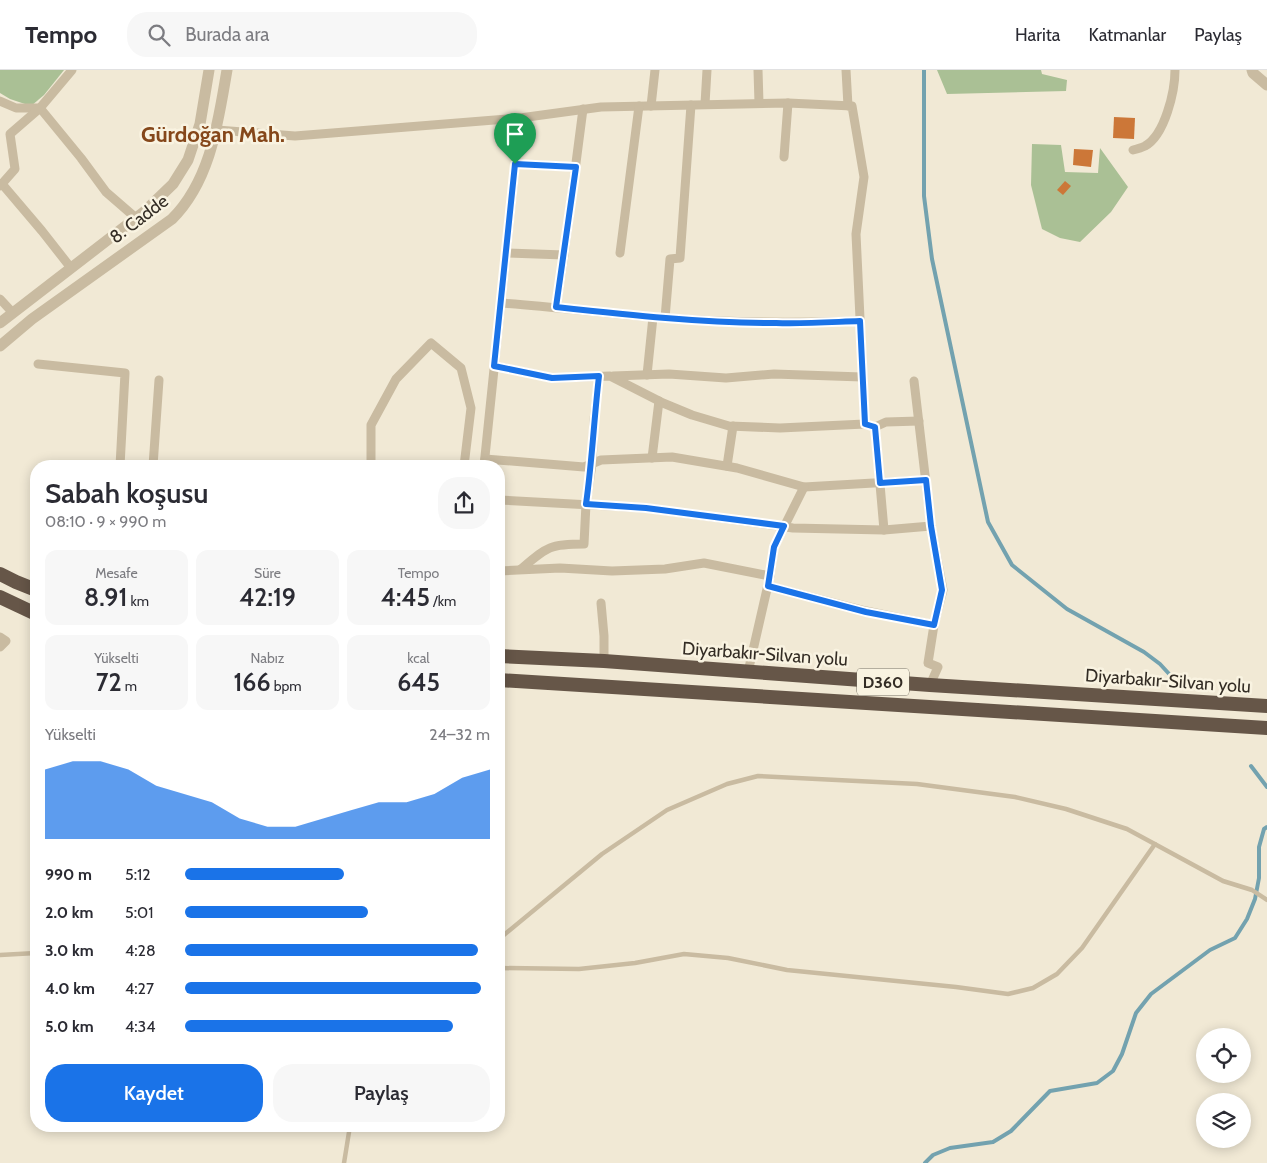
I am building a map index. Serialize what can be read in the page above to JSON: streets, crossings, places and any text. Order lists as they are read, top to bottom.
{
  "streets": {
    "highway": ["Diyarbakır-Silvan yolu", "D360"],
    "street": ["8. Cadde"]
  },
  "districts": ["Gürdoğan Mah."],
  "page": {
    "header": "Tempo",
    "search": "Burada ara",
    "nav": ["Harita", "Katmanlar", "Paylaş"],
    "heading": ["Sabah koşusu", "08:10 · 9 × 990 m"],
    "stats": [
      ["Mesafe", "8.91 km"],
      ["Süre", "42:19"],
      ["Tempo", "4:45 /km"],
      ["Yükselti", "72 m"],
      ["Nabız", "166 bpm"],
      ["kcal", "645"]
    ],
    "chart": ["Yükselti", "24–32 m"],
    "list": [
      {
        "name": "990 m",
        "note": "5:12"
      },
      {
        "name": "2.0 km",
        "note": "5:01"
      },
      {
        "name": "3.0 km",
        "note": "4:28"
      },
      {
        "name": "4.0 km",
        "note": "4:27"
      },
      {
        "name": "5.0 km",
        "note": "4:34"
      }
    ],
    "buttons": ["Kaydet", "Paylaş"]
  }
}
